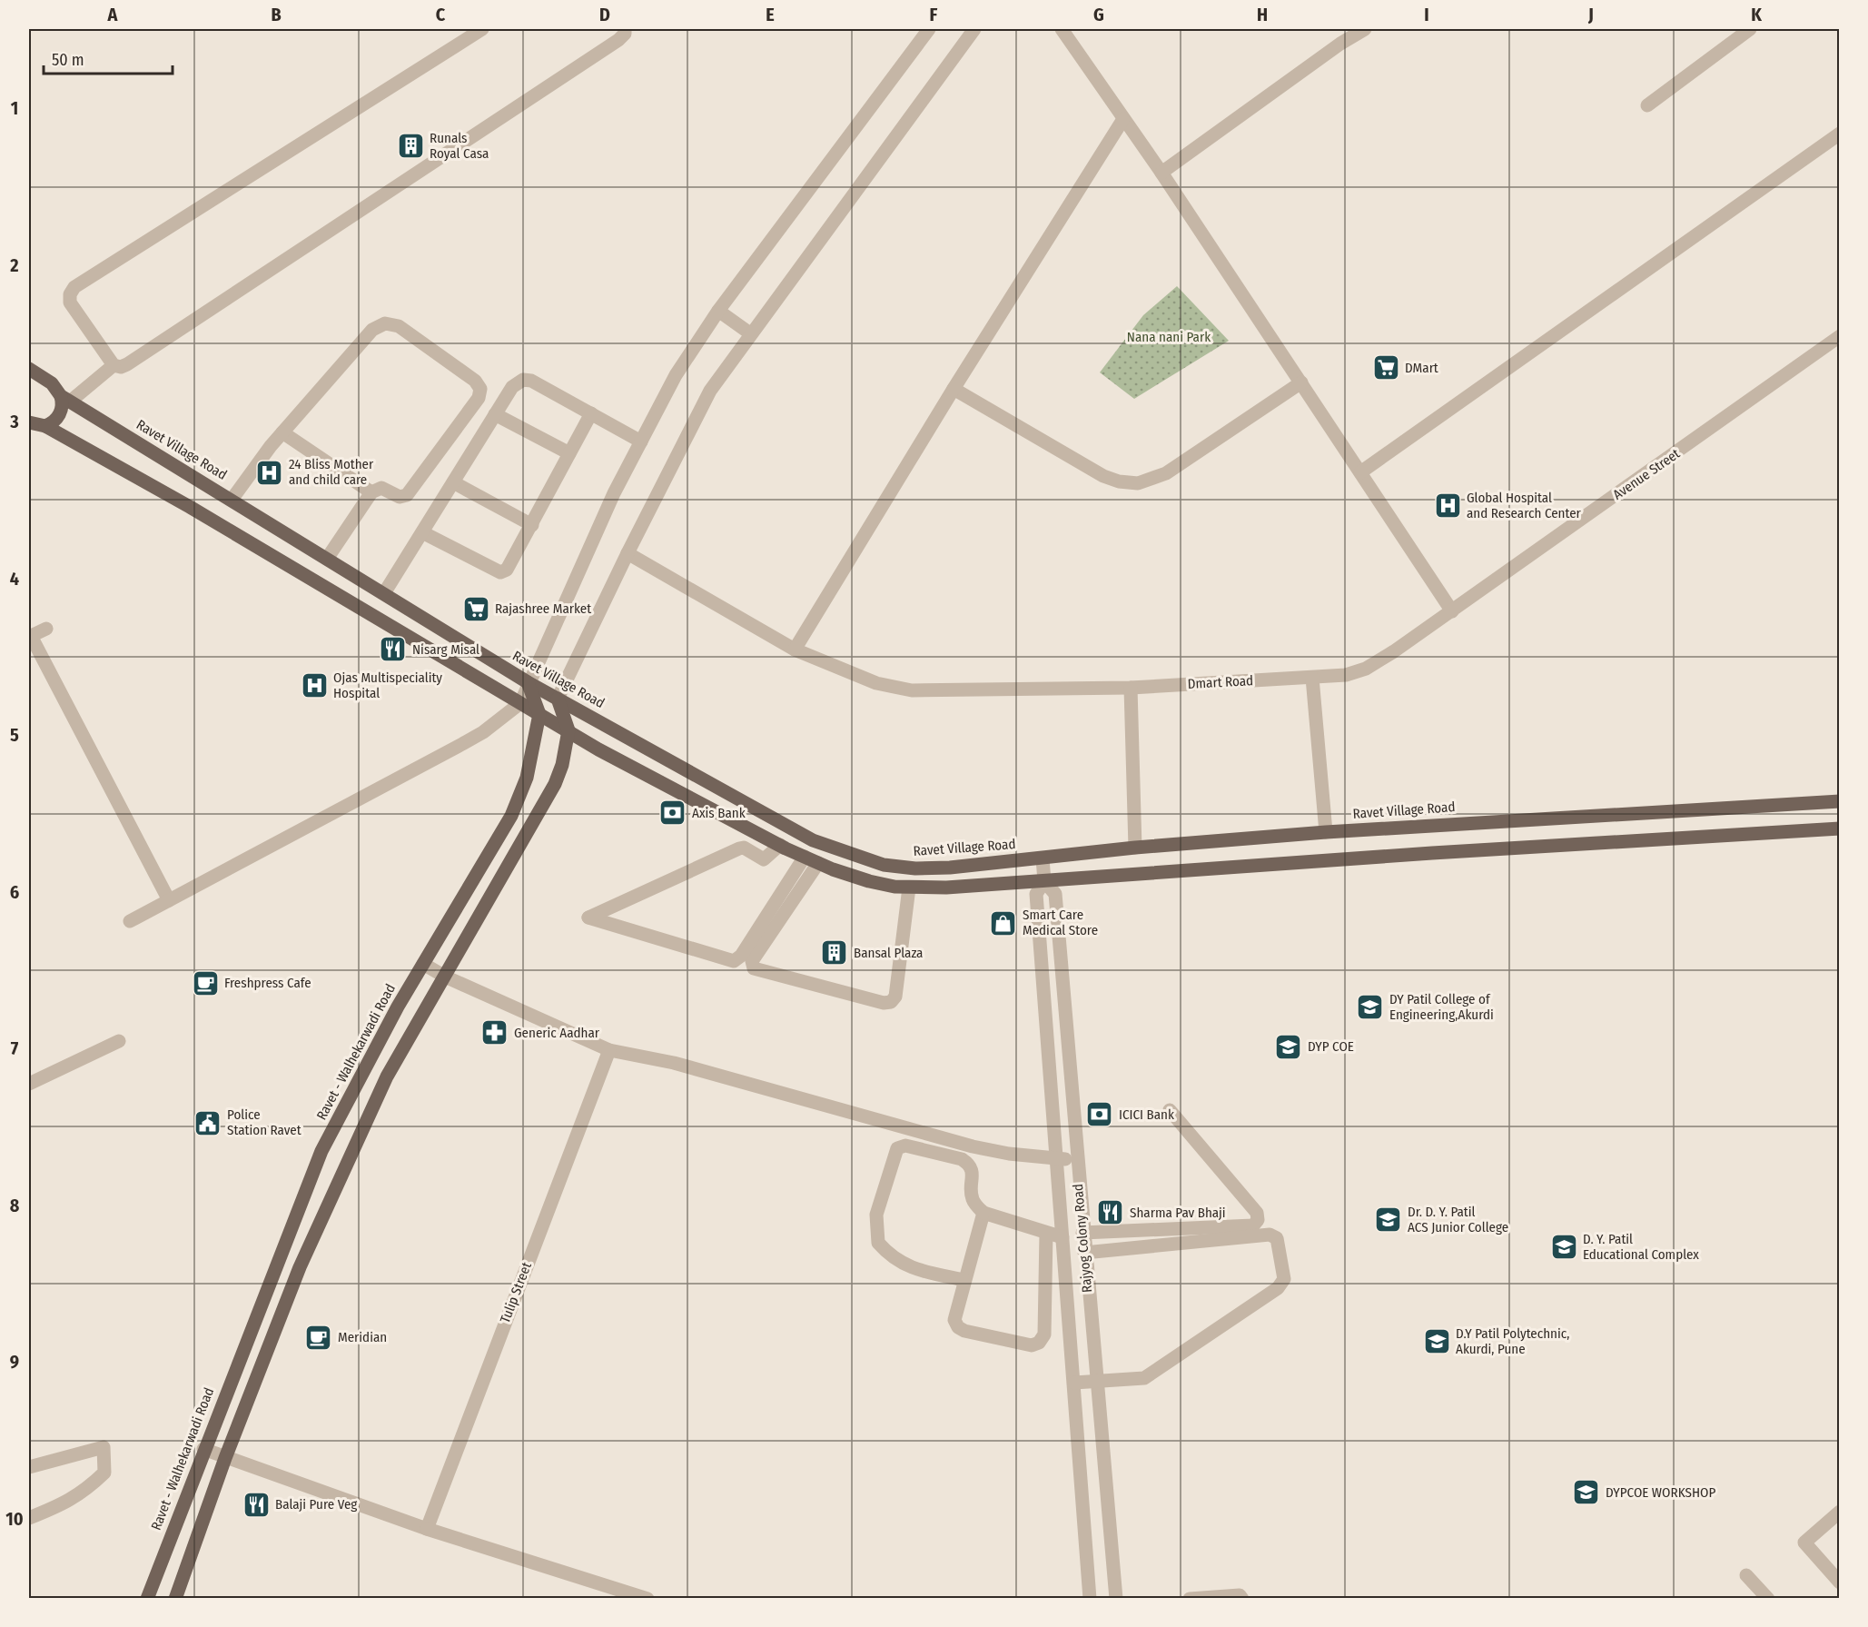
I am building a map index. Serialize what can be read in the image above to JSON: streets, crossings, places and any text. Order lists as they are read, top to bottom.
{
  "streets": {
    "main road": ["Ravet Village Road", "Ravet - Walhekarwadi Road"],
    "street": [
      "Avenue Street",
      "Dmart Road",
      "Rajyog Colony Road",
      "Tulip Street"
    ]
  },
  "crossings": [
    ["Ravet Village Road", "Rajyog Colony Road"],
    ["Avenue Street", "Dmart Road"]
  ],
  "parks": ["Nana nani Park"],
  "places": {
    "building": ["Runals Royal Casa", "Bansal Plaza"],
    "supermarket": ["DMart", "Rajashree Market"],
    "hospital": ["24 Bliss Mother and child care", "Global Hospital and Research Center", "Ojas Multispeciality Hospital"],
    "restaurant": ["Nisarg Misal", "Sharma Pav Bhaji", "Balaji Pure Veg"],
    "bank": ["Axis Bank", "ICICI Bank"],
    "shop": ["Smart Care Medical Store"],
    "cafe": ["Freshpress Cafe", "Meridian"],
    "school or university": [
      "DY Patil College of Engineering,Akurdi",
      "DYP COE",
      "Dr. D. Y. Patil ACS Junior College",
      "D. Y. Patil Educational Complex",
      "D.Y Patil Polytechnic, Akurdi, Pune",
      "DYPCOE WORKSHOP"
    ],
    "pharmacy": ["Generic Aadhar"],
    "public building": ["Police Station Ravet"]
  },
  "scale_bar": "50 m",
  "grid": {
    "columns": [
      "A",
      "B",
      "C",
      "D",
      "E",
      "F",
      "G",
      "H",
      "I",
      "J",
      "K"
    ],
    "rows": [
      "1",
      "2",
      "3",
      "4",
      "5",
      "6",
      "7",
      "8",
      "9",
      "10"
    ]
  }
}
